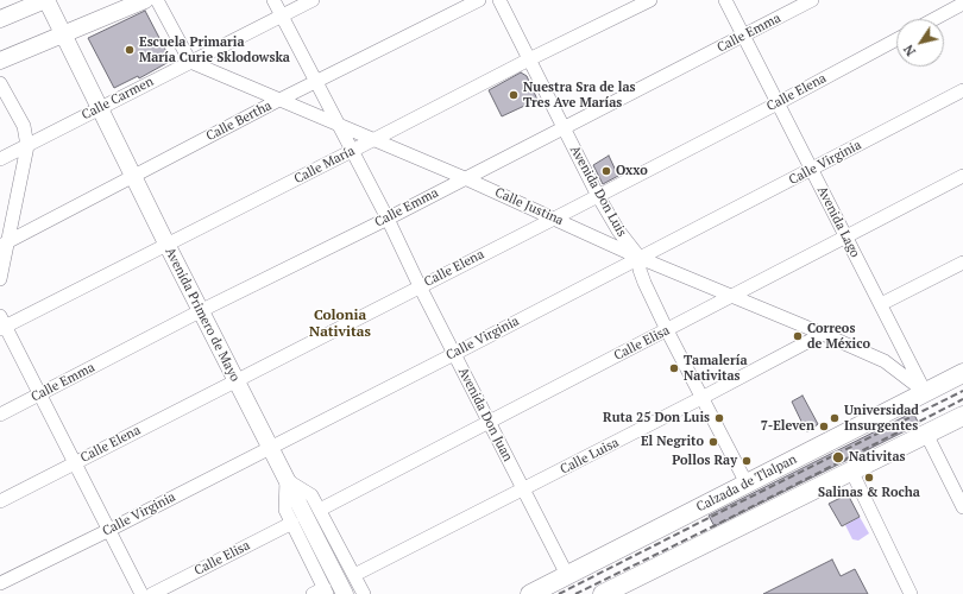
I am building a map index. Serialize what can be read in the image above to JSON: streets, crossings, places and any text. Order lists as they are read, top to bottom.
{
  "streets": {
    "highway": ["Calzada de Tlalpan"],
    "main road": ["Avenida Primero de Mayo"],
    "street": [
      "Calle Emma",
      "Calle Elena",
      "Calle Carmen",
      "Calle Bertha",
      "Calle Virginia",
      "Calle María",
      "Avenida Don Luis",
      "Calle Justina",
      "Avenida Lago",
      "Calle Elisa",
      "Avenida Don Juan",
      "Calle Luisa"
    ]
  },
  "crossings": [
    ["Calle Emma", "Avenida Don Luis"],
    ["Calle Emma", "Calle Justina"],
    ["Calle Emma", "Avenida Lago"],
    ["Calle Emma", "Avenida Primero de Mayo"],
    ["Calle Emma", "Avenida Don Juan"],
    ["Calle Elena", "Avenida Don Luis"],
    ["Calle Elena", "Calle Justina"],
    ["Calle Elena", "Avenida Lago"],
    ["Calle Elena", "Avenida Primero de Mayo"],
    ["Calle Elena", "Avenida Don Juan"],
    ["Calle Carmen", "Calle Justina"],
    ["Calle Carmen", "Avenida Primero de Mayo"],
    ["Calle Carmen", "Avenida Don Juan"],
    ["Calle Bertha", "Calle Justina"],
    ["Calle Bertha", "Avenida Primero de Mayo"],
    ["Calle Bertha", "Avenida Don Juan"],
    ["Calle Virginia", "Avenida Don Luis"],
    ["Calle Virginia", "Calle Justina"],
    ["Calle Virginia", "Avenida Lago"],
    ["Calle Virginia", "Avenida Primero de Mayo"],
    ["Calle Virginia", "Avenida Don Juan"],
    ["Calle María", "Avenida Don Luis"],
    ["Calle María", "Calle Justina"],
    ["Calle María", "Avenida Primero de Mayo"],
    ["Calle María", "Avenida Don Juan"],
    ["Avenida Don Luis", "Calle Justina"],
    ["Avenida Don Luis", "Calle Elisa"],
    ["Avenida Don Luis", "Calle Luisa"],
    ["Avenida Don Luis", "Calzada de Tlalpan"],
    ["Calle Justina", "Avenida Lago"],
    ["Calle Justina", "Calle Elisa"],
    ["Calle Justina", "Avenida Don Juan"],
    ["Calle Justina", "Calle Luisa"],
    ["Calle Justina", "Calzada de Tlalpan"],
    ["Avenida Lago", "Calle Elisa"],
    ["Avenida Lago", "Calzada de Tlalpan"],
    ["Calle Elisa", "Avenida Don Juan"],
    ["Avenida Don Juan", "Calle Luisa"],
    ["Avenida Don Juan", "Calzada de Tlalpan"]
  ],
  "districts": ["Colonia Nativitas"],
  "places": [
    "Escuela Primaria María Curie Sklodowska",
    "Nuestra Sra de las Tres Ave Marías",
    "Oxxo",
    "Correos de México",
    "Tamalería Nativitas",
    "Ruta 25 Don Luis",
    "Universidad Insurgentes",
    "7-Eleven",
    "El Negrito",
    "Nativitas",
    "Pollos Ray",
    "Salinas & Rocha"
  ],
  "north": "bottom left"
}
